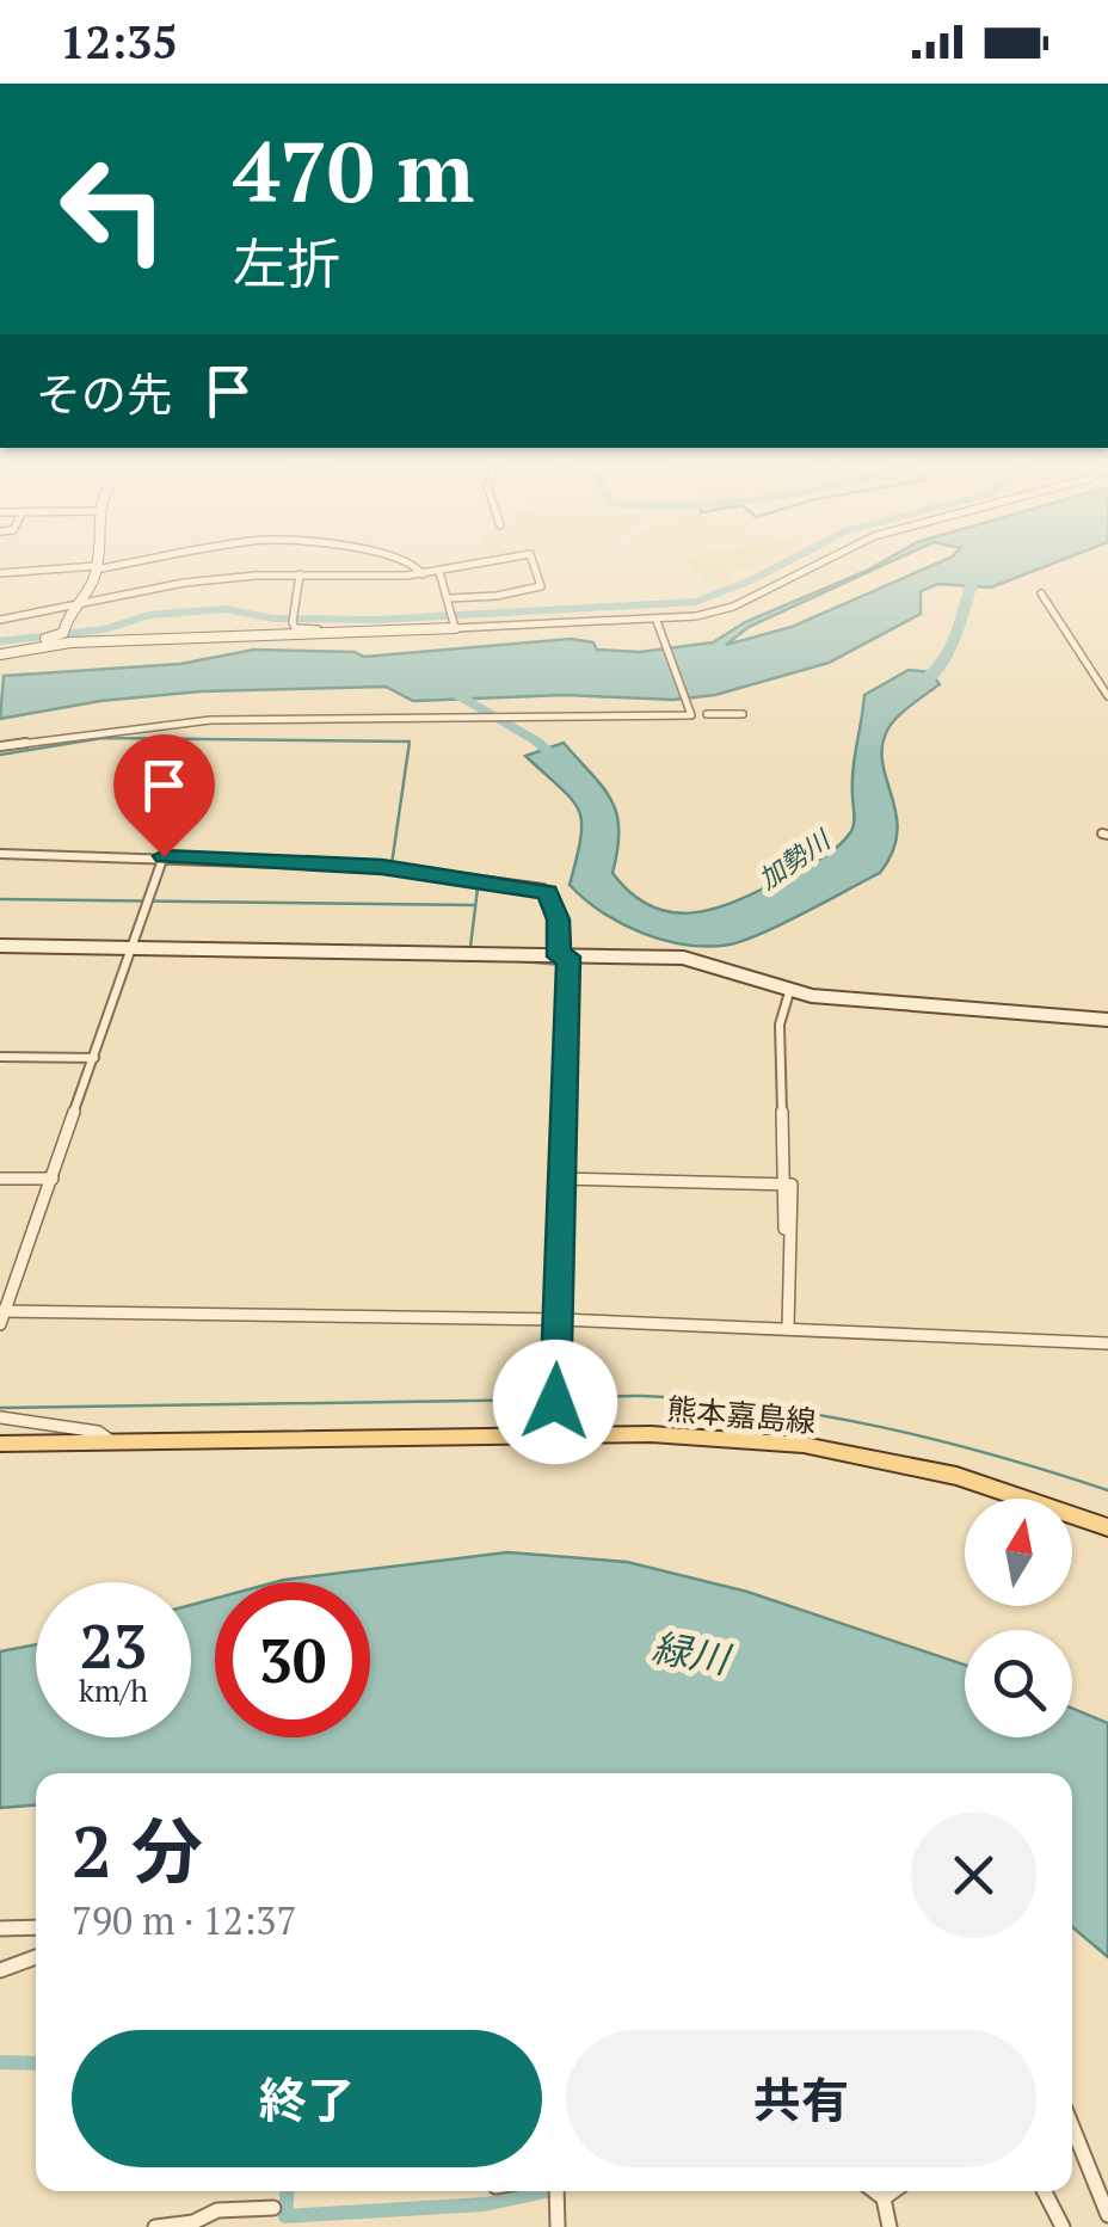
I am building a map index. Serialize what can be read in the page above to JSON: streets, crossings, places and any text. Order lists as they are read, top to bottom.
{
  "streets": {
    "main road": ["熊本嘉島線"]
  },
  "water": ["加勢川", "緑川"],
  "north": "top",
  "page": {
    "status": "12:35",
    "turn": ["470 m", "左折"],
    "then": "その先",
    "speed": "23 km/h",
    "limit": "30",
    "heading": ["2 分", "790 m · 12:37"],
    "buttons": ["終了", "共有"]
  }
}
